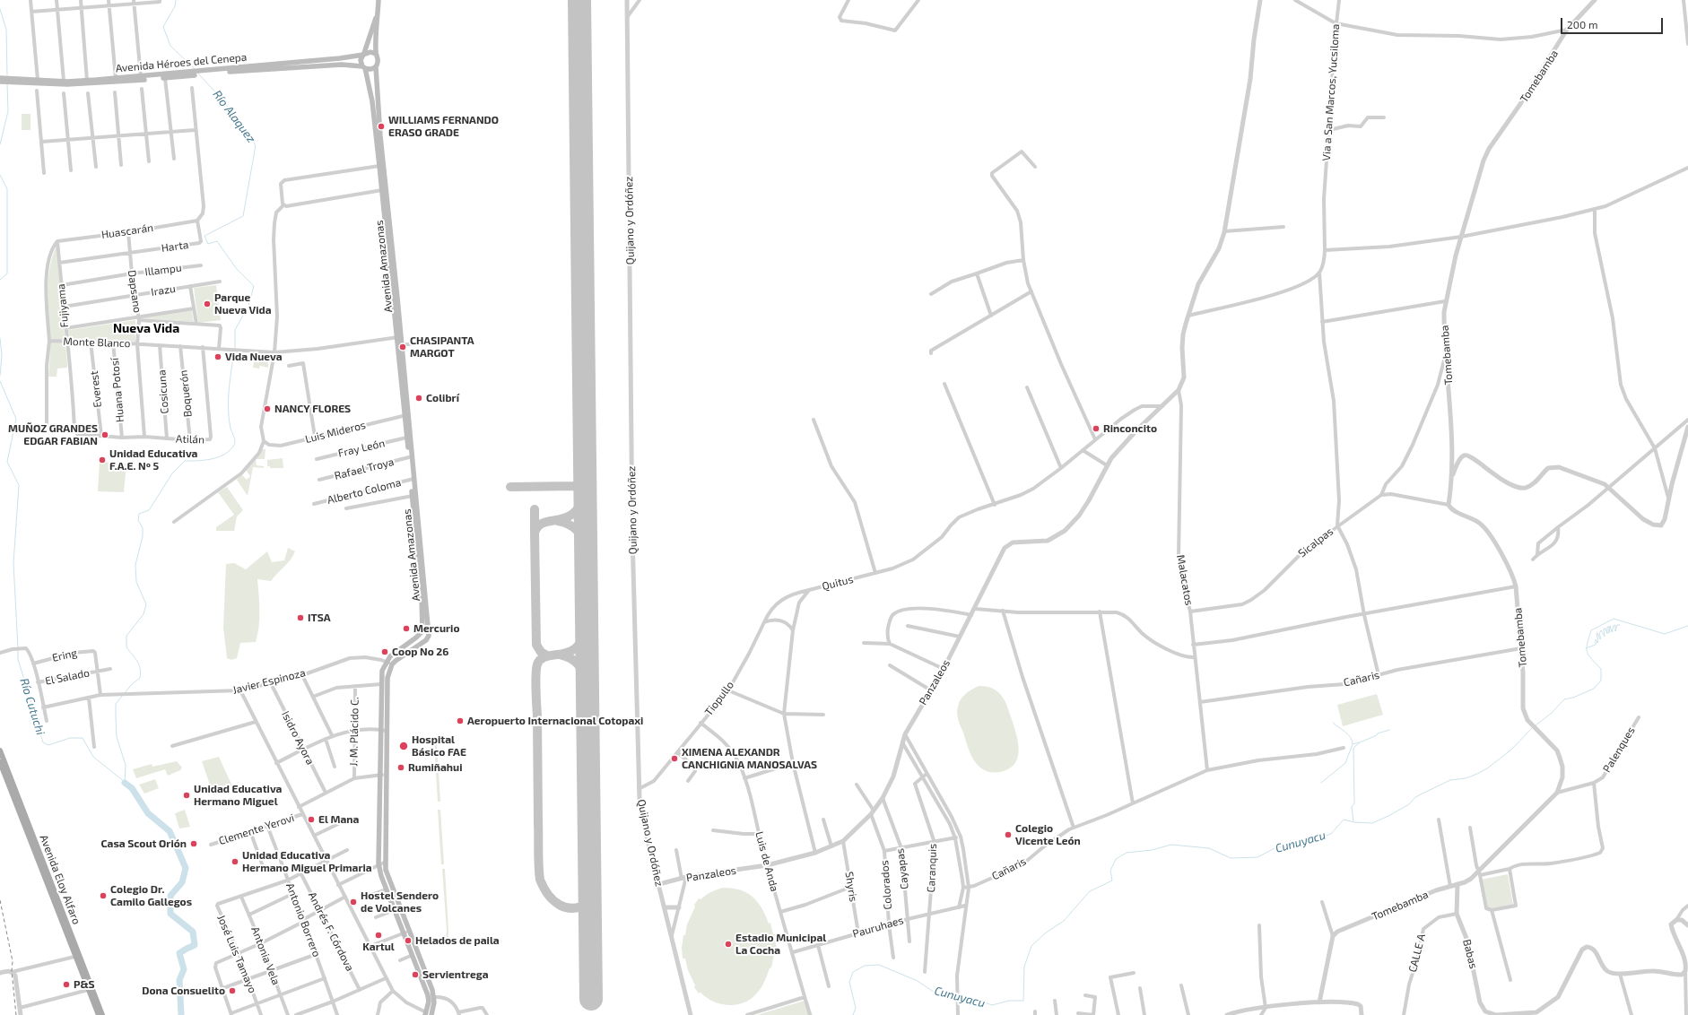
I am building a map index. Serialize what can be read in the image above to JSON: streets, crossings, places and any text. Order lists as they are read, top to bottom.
{
  "streets": {
    "main road": ["Avenida Héroes del Cenepa", "Avenida Amazonas", "Avenida Eloy Alfaro"],
    "street": [
      "Tomebamba",
      "Via a San Marcos, Yucsiloma",
      "Quijano y Ordóñez",
      "Huascarán",
      "Harta",
      "Illampu",
      "Irazu",
      "Dapsano",
      "Fujiyama",
      "Monte Blanco",
      "Everest",
      "Huana Potosí",
      "Cosicuna",
      "Boquerón",
      "Luis Mideros",
      "Atilán",
      "Fray León",
      "Rafael Troya",
      "Alberto Coloma",
      "Sicalpas",
      "Malacatos",
      "Quitus",
      "Ering",
      "El Salado",
      "Cañaris",
      "Javier Espinoza",
      "Panzaleos",
      "Tiopullo",
      "J. M. Plácido C.",
      "Isidro Ayora",
      "Palenques",
      "Clemente Yerovi",
      "Luis de Anda",
      "Caranquis",
      "Cayapas",
      "Colorados",
      "Shyris",
      "Antonio Borrero",
      "Pauruhaes",
      "Andrés F. Córdova",
      "CALLE A",
      "José Luis Tamayo",
      "Babas",
      "Antonia Vela"
    ]
  },
  "crossings": [
    ["Avenida Héroes del Cenepa", "Avenida Amazonas"],
    ["Tomebamba", "Cañaris"],
    ["Tomebamba", "Palenques"],
    ["Tomebamba", "Babas"],
    ["Via a San Marcos, Yucsiloma", "Sicalpas"],
    ["Quijano y Ordóñez", "Panzaleos"],
    ["Quijano y Ordóñez", "Tiopullo"],
    ["Huascarán", "Harta"],
    ["Huascarán", "Dapsano"],
    ["Huascarán", "Fujiyama"],
    ["Harta", "Dapsano"],
    ["Harta", "Fujiyama"],
    ["Avenida Amazonas", "Luis Mideros"],
    ["Avenida Amazonas", "Fray León"],
    ["Avenida Amazonas", "Rafael Troya"],
    ["Avenida Amazonas", "Alberto Coloma"],
    ["Illampu", "Dapsano"],
    ["Illampu", "Fujiyama"],
    ["Irazu", "Dapsano"],
    ["Irazu", "Fujiyama"],
    ["Dapsano", "Monte Blanco"],
    ["Dapsano", "Atilán"],
    ["Fujiyama", "Monte Blanco"],
    ["Fujiyama", "Atilán"],
    ["Monte Blanco", "Everest"],
    ["Monte Blanco", "Huana Potosí"],
    ["Monte Blanco", "Cosicuna"],
    ["Monte Blanco", "Boquerón"],
    ["Monte Blanco", "Atilán"],
    ["Everest", "Atilán"],
    ["Huana Potosí", "Atilán"],
    ["Cosicuna", "Atilán"],
    ["Boquerón", "Atilán"],
    ["Sicalpas", "Malacatos"],
    ["Malacatos", "Cañaris"],
    ["Malacatos", "Panzaleos"],
    ["Quitus", "Panzaleos"],
    ["Quitus", "Tiopullo"],
    ["Ering", "El Salado"],
    ["Javier Espinoza", "Isidro Ayora"],
    ["Panzaleos", "Luis de Anda"],
    ["Panzaleos", "Cayapas"],
    ["Panzaleos", "Colorados"],
    ["Panzaleos", "Shyris"],
    ["Tiopullo", "Luis de Anda"],
    ["J. M. Plácido C.", "Clemente Yerovi"],
    ["Isidro Ayora", "Clemente Yerovi"],
    ["Clemente Yerovi", "Antonio Borrero"],
    ["Luis de Anda", "Pauruhaes"],
    ["Caranquis", "Pauruhaes"],
    ["Cayapas", "Pauruhaes"],
    ["Colorados", "Pauruhaes"],
    ["Shyris", "Pauruhaes"],
    ["Antonio Borrero", "José Luis Tamayo"],
    ["Andrés F. Córdova", "José Luis Tamayo"],
    ["CALLE A", "Babas"],
    ["José Luis Tamayo", "Antonia Vela"]
  ],
  "districts": ["Nueva Vida"],
  "water": ["Río Alaquez", "Río Cutuchi", "Cunuyacu"],
  "places": [
    "WILLIAMS FERNANDO ERASO GRADE",
    "Parque Nueva Vida",
    "CHASIPANTA MARGOT",
    "Vida Nueva",
    "Colibrí",
    "NANCY FLORES",
    "Rinconcito",
    "MUÑOZ GRANDES EDGAR FABIAN",
    "Unidad Educativa F.A.E. Nº 5",
    "ITSA",
    "Mercurio",
    "Coop No 26",
    "Aeropuerto Internacional Cotopaxi",
    "Hospital Básico FAE",
    "XIMENA ALEXANDR CANCHIGNIA MANOSALVAS",
    "Rumiñahui",
    "Unidad Educativa Hermano Miguel",
    "El Mana",
    "Colegio Vicente León",
    "Casa Scout Orión",
    "Unidad Educativa Hermano Miguel Primaria",
    "Colegio Dr. Camilo Gallegos",
    "Hostel Sendero de Volcanes",
    "Kartul",
    "Helados de paila",
    "Estadio Municipal La Cocha",
    "Servientrega",
    "P&S",
    "Dona Consuelito"
  ],
  "scale_bar": "200 m"
}
